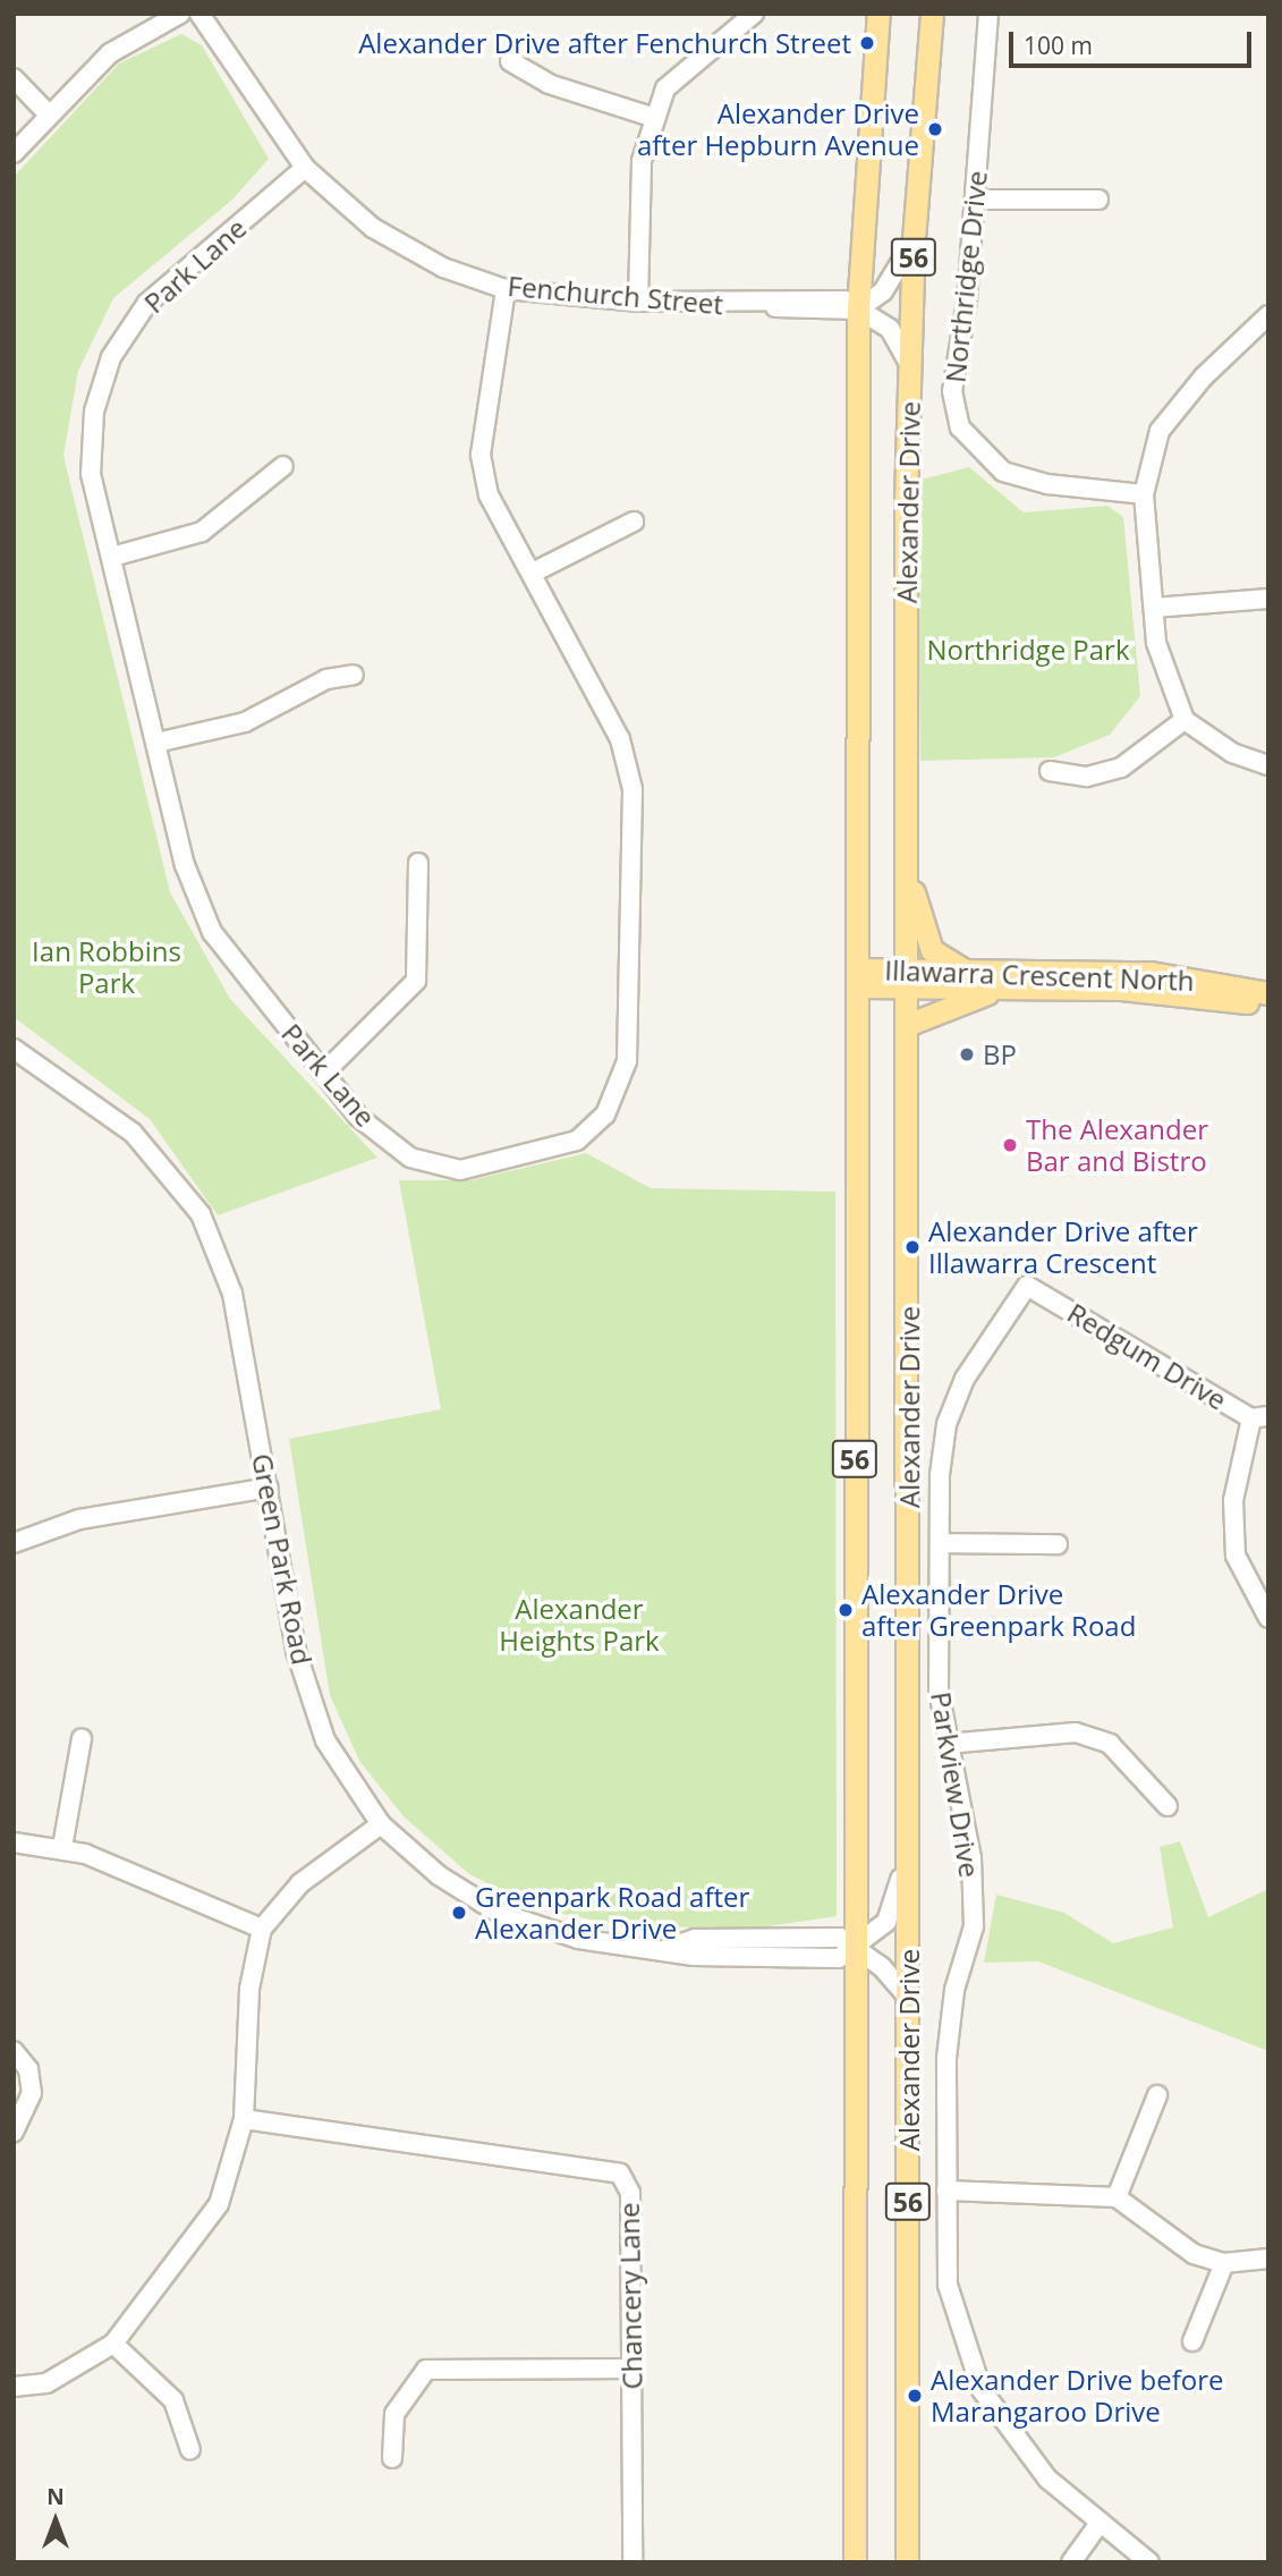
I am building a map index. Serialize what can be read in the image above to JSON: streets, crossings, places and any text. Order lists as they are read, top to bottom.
{
  "streets": {
    "main road": ["56", "Alexander Drive", "Illawarra Crescent North"],
    "street": [
      "Park Lane",
      "Northridge Drive",
      "Fenchurch Street",
      "Redgum Drive",
      "Green Park Road",
      "Parkview Drive",
      "Chancery Lane"
    ]
  },
  "crossings": [
    ["Park Lane", "Fenchurch Street"],
    ["Fenchurch Street", "Alexander Drive"],
    ["Alexander Drive", "Illawarra Crescent North"],
    ["Alexander Drive", "Green Park Road"],
    ["Redgum Drive", "Parkview Drive"]
  ],
  "parks": ["Northridge Park", "Ian Robbins Park", "Alexander Heights Park"],
  "places": [
    "Alexander Drive after Fenchurch Street",
    "Alexander Drive after Hepburn Avenue",
    "BP",
    "The Alexander Bar and Bistro",
    "Alexander Drive after Illawarra Crescent",
    "Alexander Drive after Greenpark Road",
    "Greenpark Road after Alexander Drive",
    "Alexander Drive before Marangaroo Drive"
  ],
  "scale_bar": "100 m",
  "north": "top"
}
